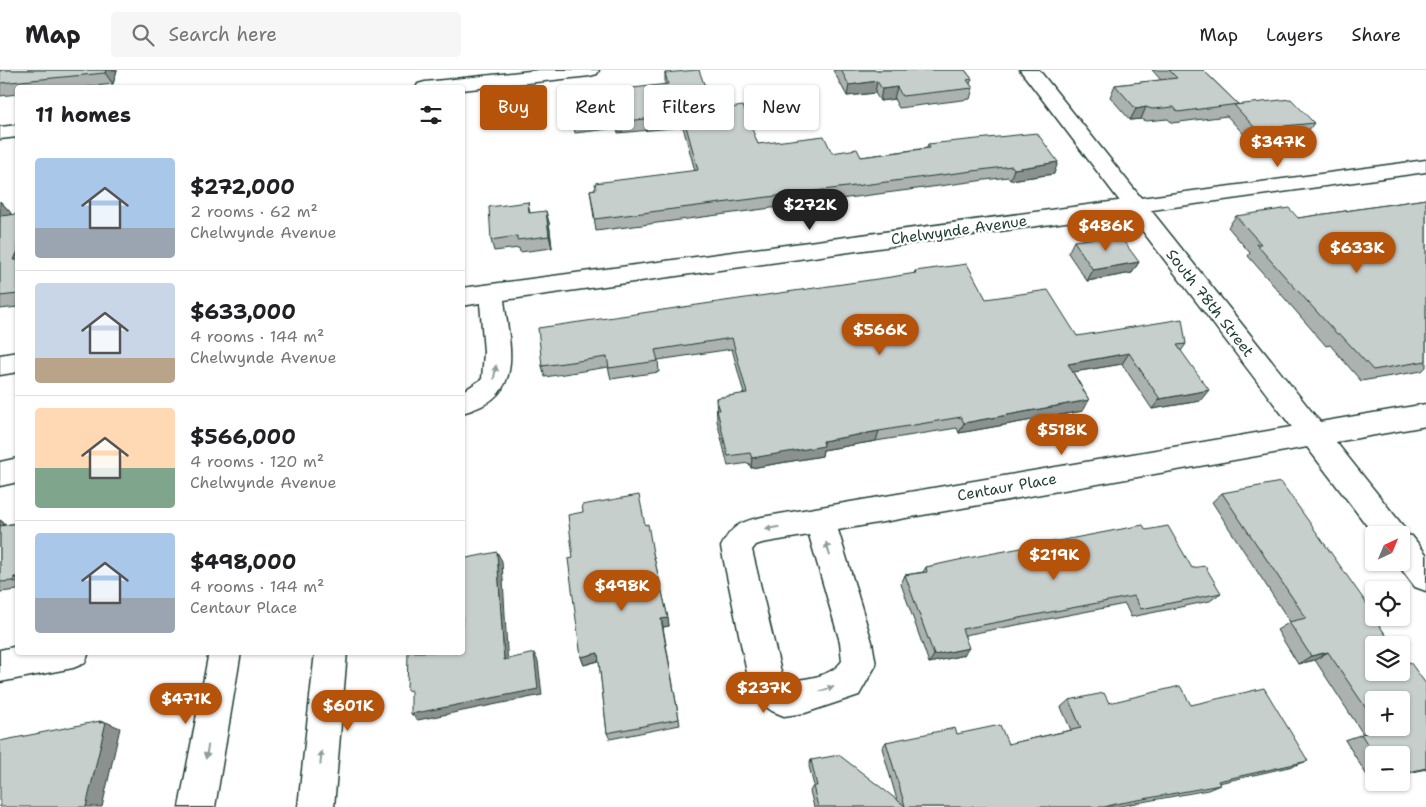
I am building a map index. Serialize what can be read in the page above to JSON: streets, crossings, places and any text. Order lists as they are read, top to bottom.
{
  "streets": {
    "street": ["Chelwynde Avenue", "South 78th Street", "Centaur Place"]
  },
  "crossings": [
    ["Chelwynde Avenue", "South 78th Street"],
    ["South 78th Street", "Centaur Place"]
  ],
  "north": "top right",
  "page": {
    "header": "Map",
    "search": "Search here",
    "nav": ["Map", "Layers", "Share"],
    "chip": [
      "Buy",
      "Rent",
      "Filters",
      "New"
    ],
    "heading": "11 homes",
    "price": [
      "$347K",
      "$272K",
      "$486K",
      "$633K",
      "$566K",
      "$518K",
      "$219K",
      "$498K",
      "$237K",
      "$471K",
      "$601K"
    ],
    "list": [
      {
        "name": "$272,000",
        "note": "2 rooms · 62 m² · Chelwynde Avenue"
      },
      {
        "name": "$633,000",
        "note": "4 rooms · 144 m² · Chelwynde Avenue"
      },
      {
        "name": "$566,000",
        "note": "4 rooms · 120 m² · Chelwynde Avenue"
      },
      {
        "name": "$498,000",
        "note": "4 rooms · 144 m² · Centaur Place"
      }
    ],
    "map_buttons": ["+", "−"]
  }
}
